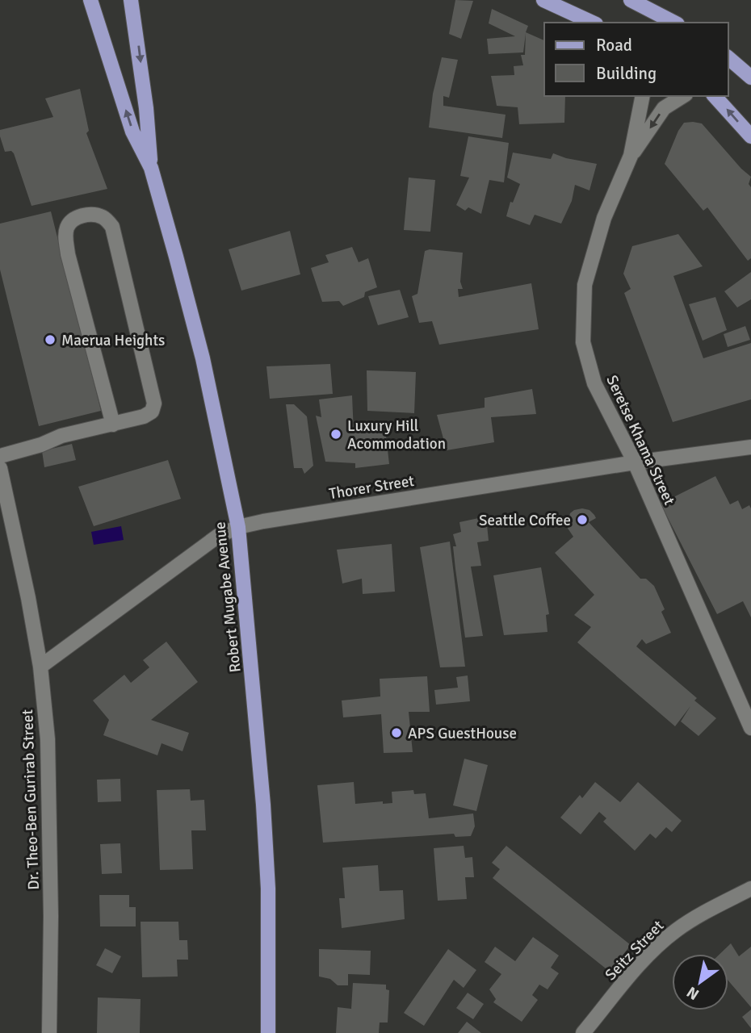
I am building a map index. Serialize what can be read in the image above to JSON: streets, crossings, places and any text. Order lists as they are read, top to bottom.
{
  "streets": {
    "main road": ["Robert Mugabe Avenue"],
    "street": [
      "Seretse Khama Street",
      "Thorer Street",
      "Dr. Theo-Ben Gurirab Street",
      "Seitz Street"
    ]
  },
  "crossings": [
    ["Seretse Khama Street", "Thorer Street"],
    ["Thorer Street", "Robert Mugabe Avenue"],
    ["Thorer Street", "Dr. Theo-Ben Gurirab Street"]
  ],
  "places": [
    "Maerua Heights",
    "Luxury Hill Acommodation",
    "Seattle Coffee",
    "APS GuestHouse"
  ],
  "legend": ["Road", "Building"],
  "north": "bottom left"
}
